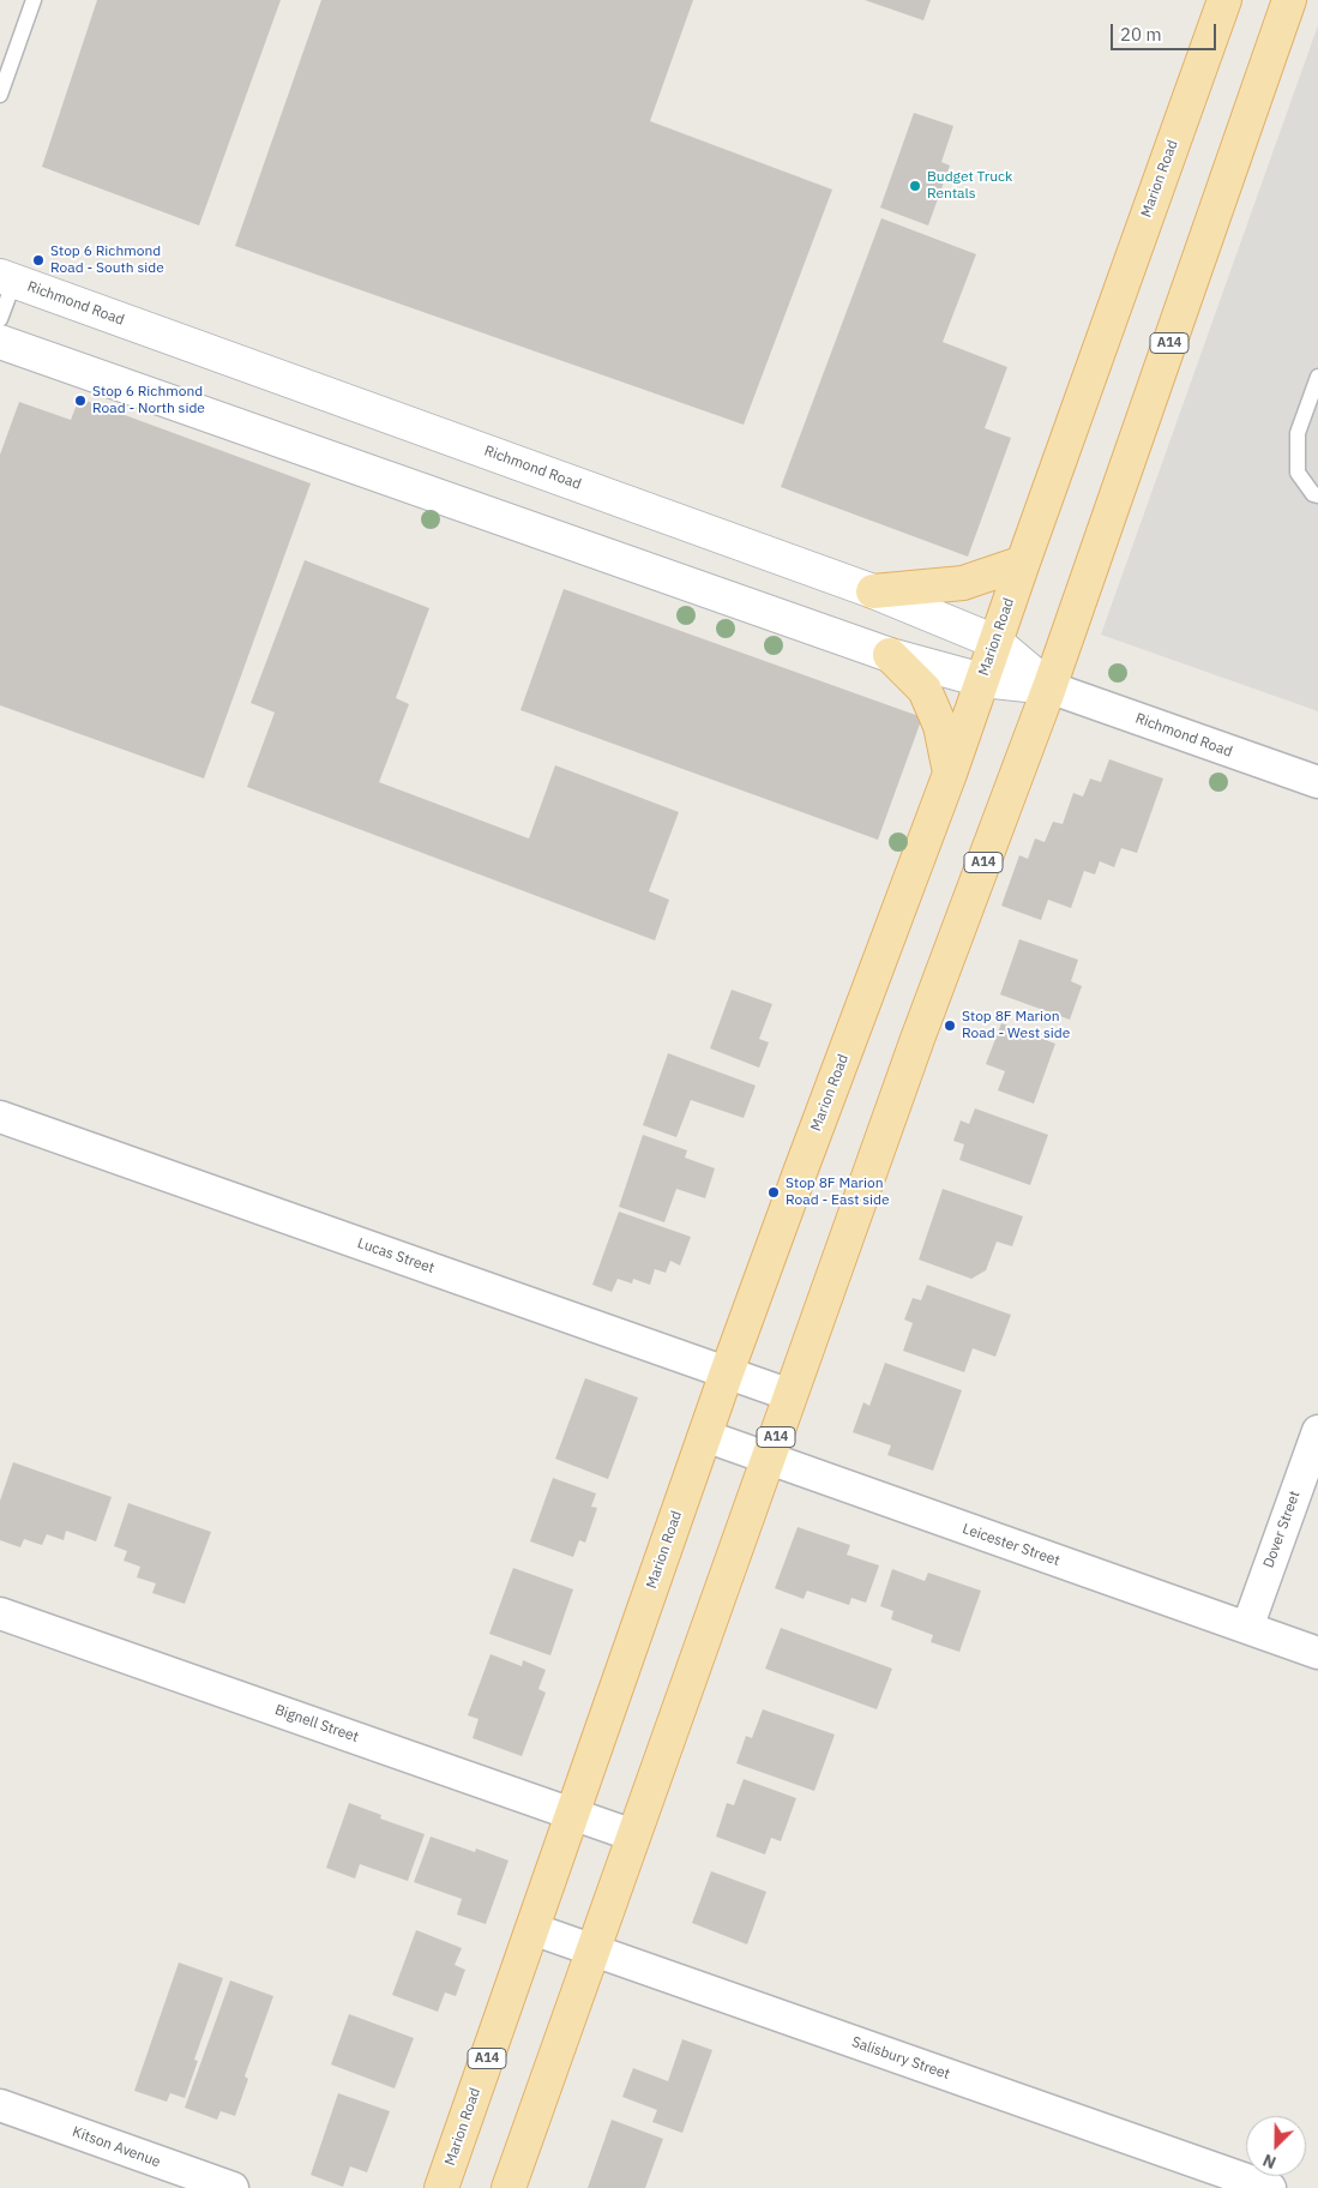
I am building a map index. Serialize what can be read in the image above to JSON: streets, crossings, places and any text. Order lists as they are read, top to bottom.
{
  "streets": {
    "main road": ["Marion Road", "Richmond Road", "A14"],
    "street": [
      "Lucas Street",
      "Dover Street",
      "Leicester Street",
      "Bignell Street",
      "Salisbury Street",
      "Kitson Avenue"
    ]
  },
  "crossings": [
    ["Marion Road", "Richmond Road"],
    ["Marion Road", "Lucas Street"],
    ["Marion Road", "Leicester Street"],
    ["Marion Road", "Bignell Street"],
    ["Marion Road", "Salisbury Street"],
    ["Richmond Road", "A14"],
    ["A14", "Lucas Street"],
    ["A14", "Leicester Street"],
    ["A14", "Bignell Street"],
    ["A14", "Salisbury Street"],
    ["Dover Street", "Leicester Street"]
  ],
  "places": [
    "Budget Truck Rentals",
    "Stop 6 Richmond Road - South side",
    "Stop 6 Richmond Road - North side",
    "Stop 8F Marion Road - West side",
    "Stop 8F Marion Road - East side"
  ],
  "scale_bar": "20 m",
  "north": "bottom left"
}
